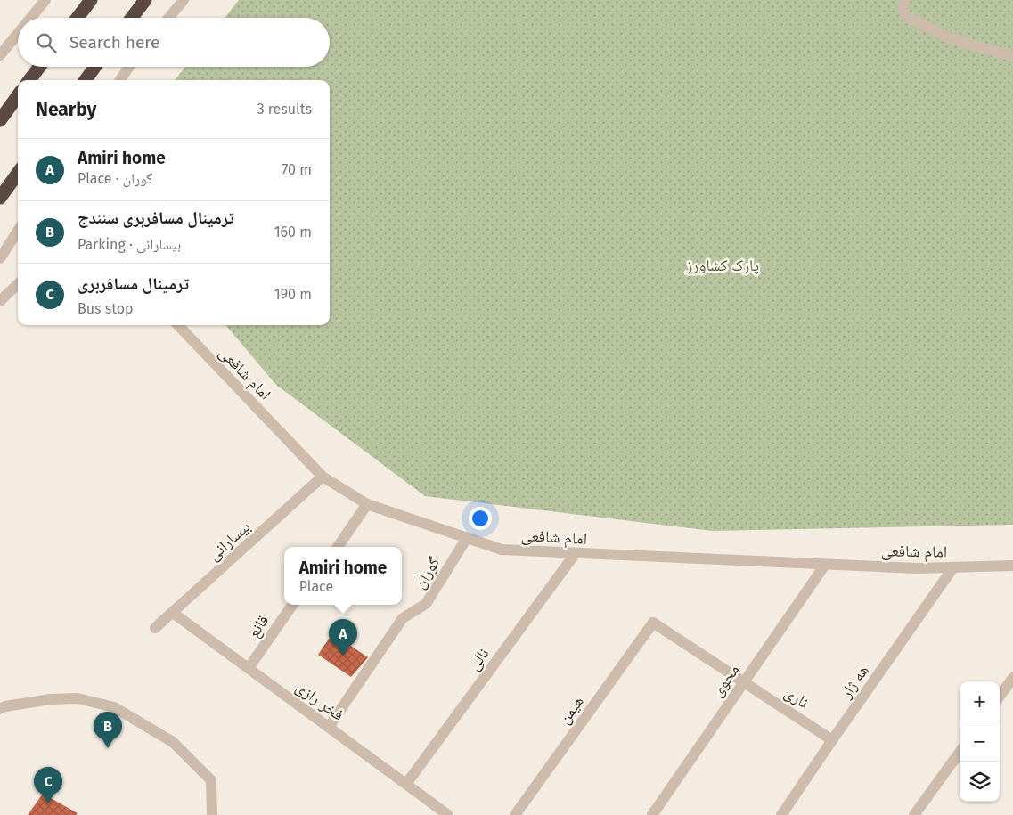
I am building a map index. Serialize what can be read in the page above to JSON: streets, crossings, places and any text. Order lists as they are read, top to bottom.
{
  "streets": {
    "street": [
      "امام شافعی",
      "بیسارانی",
      "گوران",
      "قانع",
      "نالی",
      "محوی",
      "هه ژار",
      "ناری",
      "فخر رازی",
      "هیمن"
    ]
  },
  "crossings": [
    ["امام شافعی", "بیسارانی"],
    ["امام شافعی", "گوران"],
    ["امام شافعی", "نالی"],
    ["امام شافعی", "محوی"],
    ["امام شافعی", "هه ژار"],
    ["بیسارانی", "فخر رازی"],
    ["گوران", "فخر رازی"],
    ["قانع", "فخر رازی"],
    ["نالی", "فخر رازی"],
    ["محوی", "ناری"],
    ["هه ژار", "ناری"],
    ["ناری", "هیمن"]
  ],
  "parks": ["پارک کشاورز"],
  "page": {
    "search": "Search here",
    "heading": ["Nearby", "3 results"],
    "list": [
      {
        "mark": "A",
        "name": "Amiri home",
        "note": "Place · گوران",
        "value": "70 m"
      },
      {
        "mark": "B",
        "name": "ترمینال مسافربری سنندج",
        "note": "Parking · بیسارانی",
        "value": "160 m"
      },
      {
        "mark": "C",
        "name": "ترمینال مسافربری",
        "note": "Bus stop",
        "value": "190 m"
      }
    ],
    "popup": ["Amiri home", "Place"],
    "pins": ["A", "B", "C"],
    "map_buttons": ["+", "−"]
  }
}
